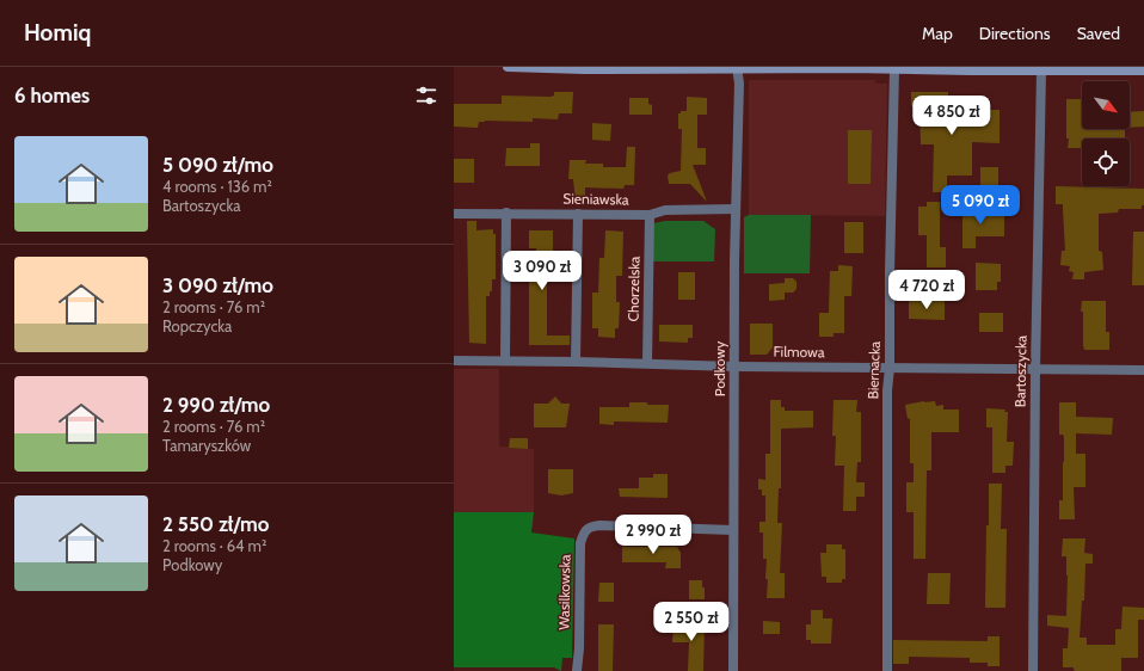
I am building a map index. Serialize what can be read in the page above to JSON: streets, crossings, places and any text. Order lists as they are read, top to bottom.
{
  "streets": {
    "street": [
      "Sieniawska",
      "Chorzelska",
      "Filmowa",
      "Podkowy",
      "Biernacka",
      "Bartoszycka",
      "Wasilkowska"
    ]
  },
  "crossings": [
    ["Sieniawska", "Chorzelska"],
    ["Sieniawska", "Podkowy"],
    ["Chorzelska", "Filmowa"],
    ["Filmowa", "Podkowy"],
    ["Filmowa", "Biernacka"],
    ["Filmowa", "Bartoszycka"],
    ["Podkowy", "Wasilkowska"]
  ],
  "north": "bottom right",
  "page": {
    "header": "Homiq",
    "nav": ["Map", "Directions", "Saved"],
    "heading": "6 homes",
    "price": [
      "4 850 zł",
      "5 090 zł",
      "3 090 zł",
      "4 720 zł",
      "2 990 zł",
      "2 550 zł"
    ],
    "list": [
      {
        "name": "5 090 zł/mo",
        "note": "4 rooms · 136 m² · Bartoszycka"
      },
      {
        "name": "3 090 zł/mo",
        "note": "2 rooms · 76 m² · Ropczycka"
      },
      {
        "name": "2 990 zł/mo",
        "note": "2 rooms · 76 m² · Tamaryszków"
      },
      {
        "name": "2 550 zł/mo",
        "note": "2 rooms · 64 m² · Podkowy"
      }
    ]
  }
}
